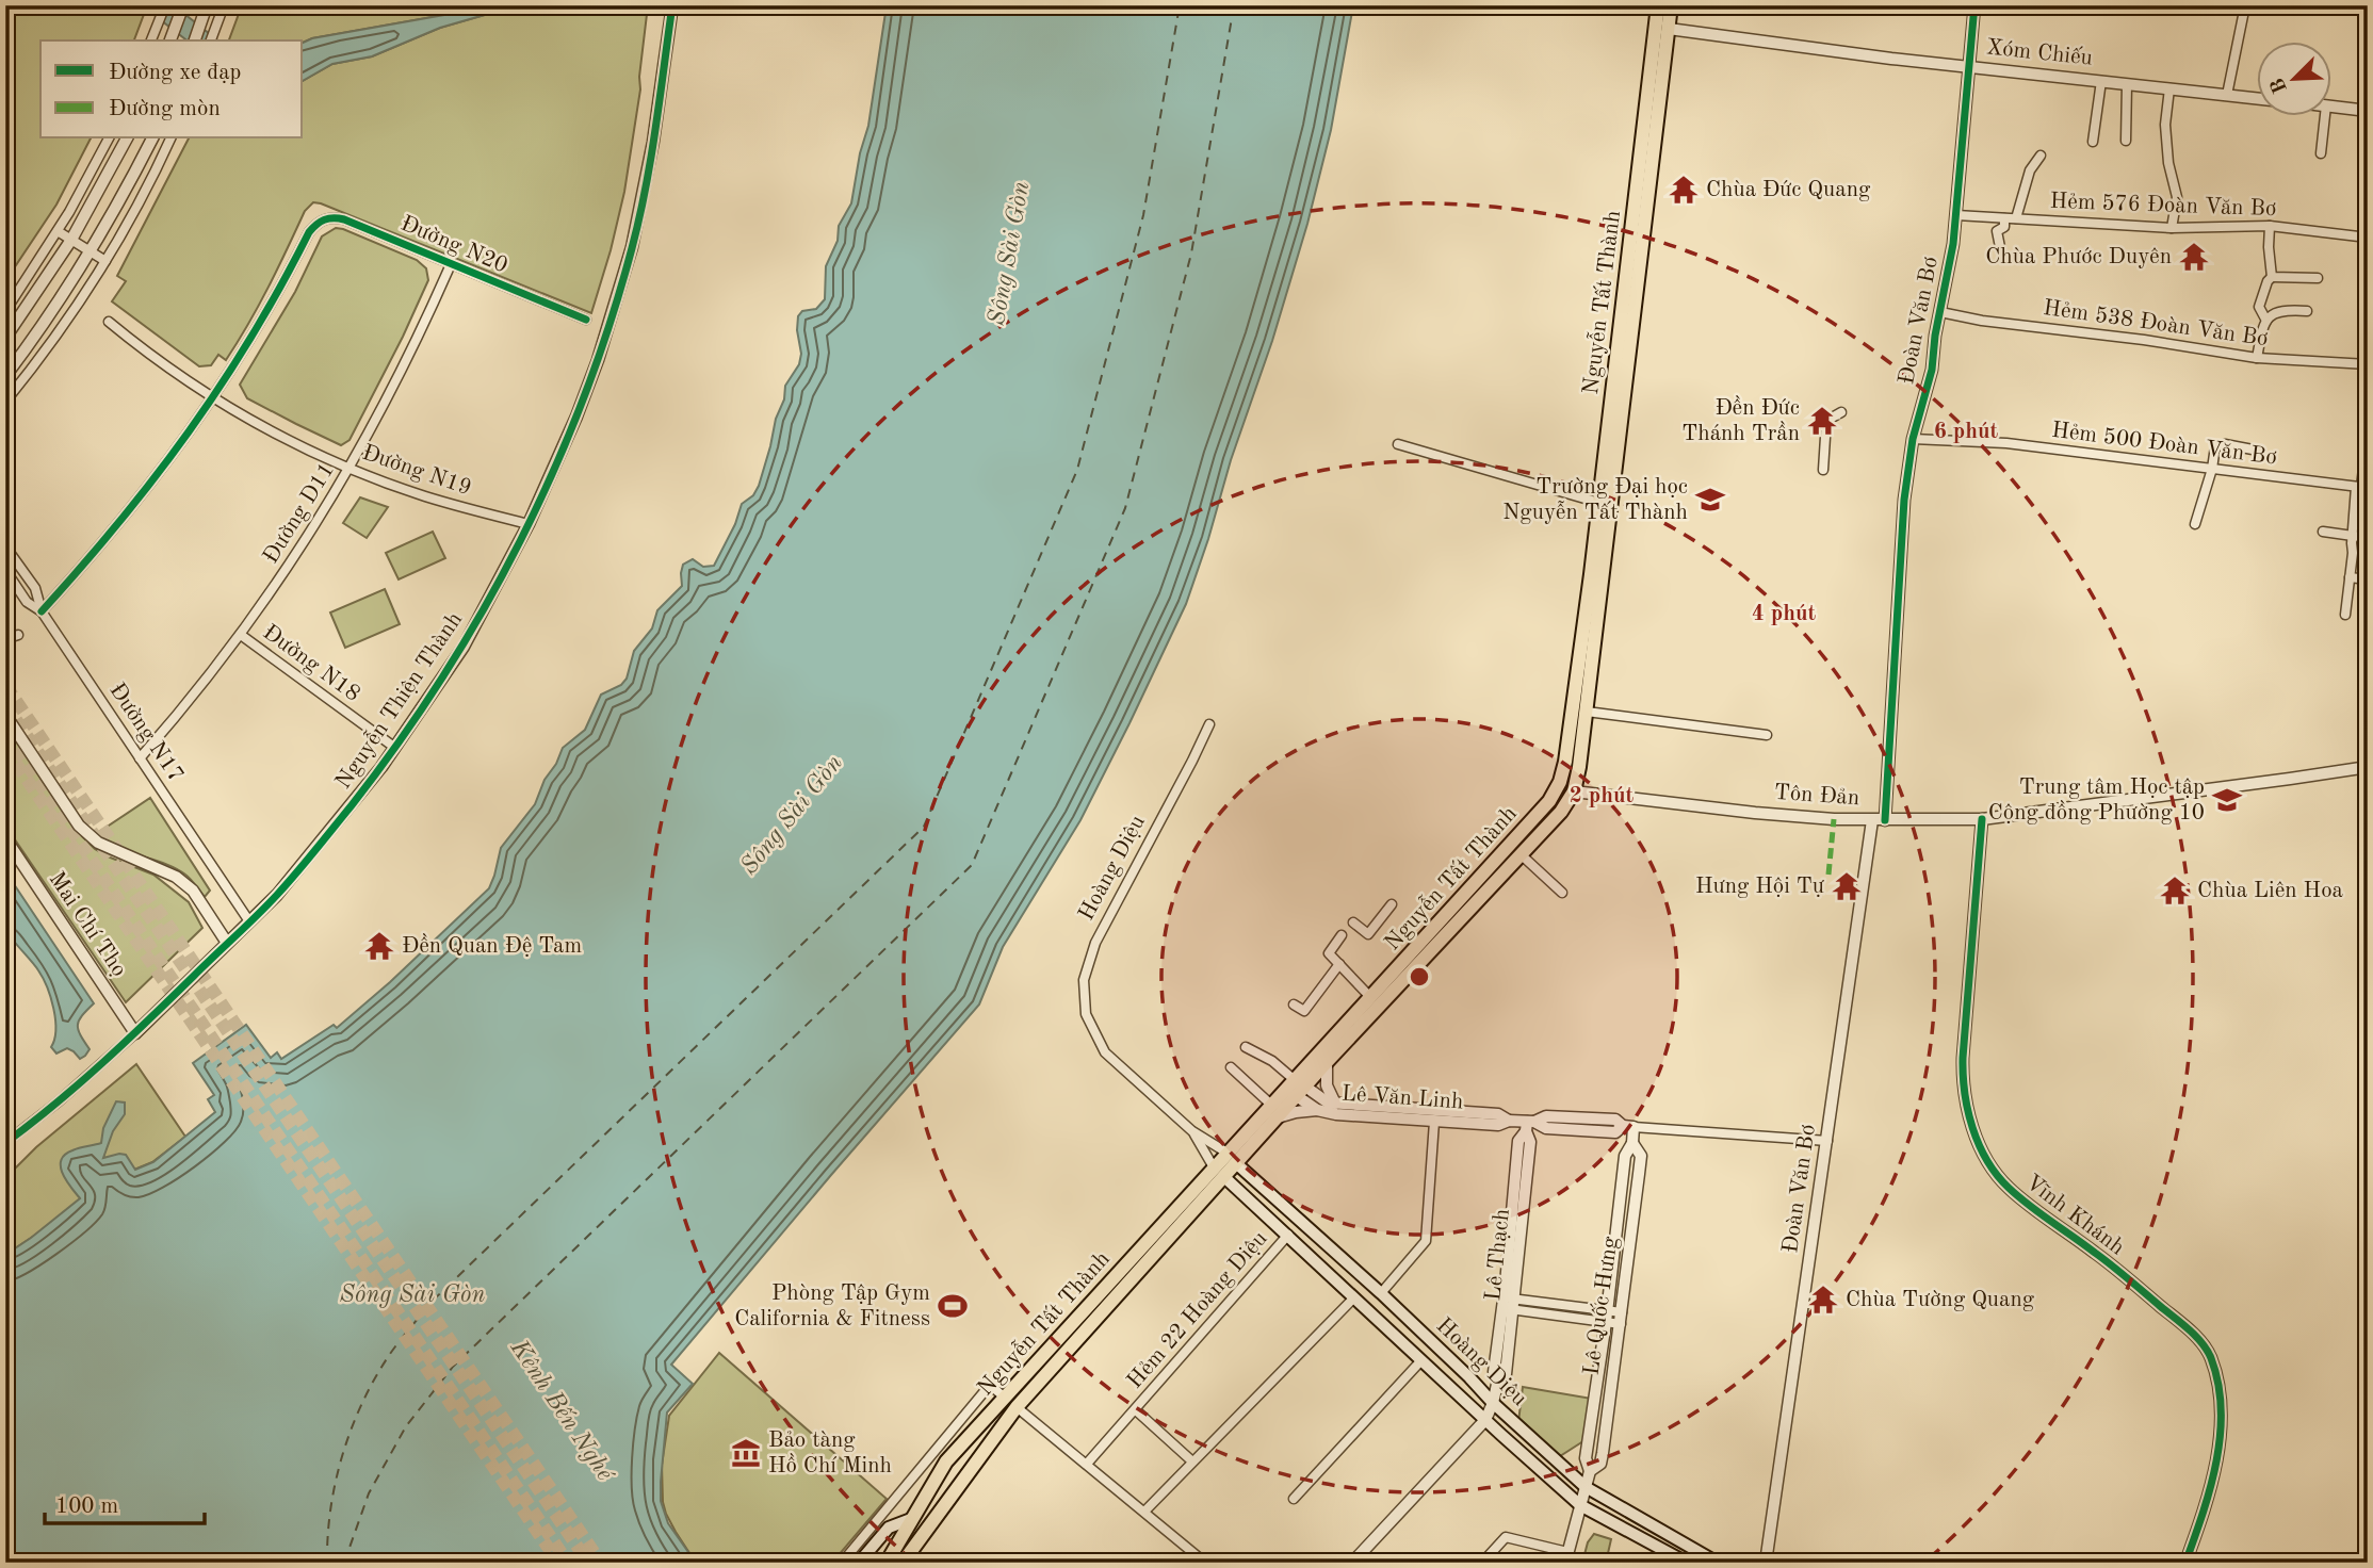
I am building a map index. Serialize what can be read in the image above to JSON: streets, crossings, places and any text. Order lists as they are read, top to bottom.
{
  "streets": {
    "main road": ["Nguyễn Tất Thành", "Hoàng Diệu"],
    "street": [
      "Xóm Chiếu",
      "Hẻm 576 Đoàn Văn Bơ",
      "Đường N20",
      "Đoàn Văn Bơ",
      "Hẻm 538 Đoàn Văn Bơ",
      "Hẻm 500 Đoàn Văn Bơ",
      "Đường N19",
      "Đường D11",
      "Đường N18",
      "Nguyễn Thiện Thành",
      "Đường N17",
      "Tôn Đản",
      "Mai Chí Thọ",
      "Lê Văn Linh",
      "Vĩnh Khánh",
      "Lê Thạch",
      "Lê Quốc Hưng",
      "Hẻm 22 Hoàng Diệu"
    ]
  },
  "crossings": [
    ["Xóm Chiếu", "Nguyễn Tất Thành"],
    ["Xóm Chiếu", "Đoàn Văn Bơ"],
    ["Hẻm 576 Đoàn Văn Bơ", "Đoàn Văn Bơ"],
    ["Đường N20", "Đường N19"],
    ["Đường N20", "Đường D11"],
    ["Nguyễn Tất Thành", "Tôn Đản"],
    ["Nguyễn Tất Thành", "Hoàng Diệu"],
    ["Nguyễn Tất Thành", "Lê Văn Linh"],
    ["Đoàn Văn Bơ", "Hẻm 538 Đoàn Văn Bơ"],
    ["Đoàn Văn Bơ", "Hẻm 500 Đoàn Văn Bơ"],
    ["Đoàn Văn Bơ", "Tôn Đản"],
    ["Đoàn Văn Bơ", "Lê Văn Linh"],
    ["Đường N19", "Đường D11"],
    ["Đường N19", "Nguyễn Thiện Thành"],
    ["Đường D11", "Đường N18"],
    ["Đường D11", "Đường N17"],
    ["Đường N18", "Nguyễn Thiện Thành"],
    ["Nguyễn Thiện Thành", "Đường N17"],
    ["Nguyễn Thiện Thành", "Mai Chí Thọ"],
    ["Tôn Đản", "Vĩnh Khánh"],
    ["Hoàng Diệu", "Lê Thạch"],
    ["Hoàng Diệu", "Lê Quốc Hưng"],
    ["Hoàng Diệu", "Hẻm 22 Hoàng Diệu"],
    ["Lê Văn Linh", "Lê Thạch"],
    ["Lê Văn Linh", "Lê Quốc Hưng"]
  ],
  "water": ["Sông Sài Gòn", "Kênh Bến Nghé"],
  "places": {
    "temple": [
      "Chùa Đức Quang",
      "Chùa Phước Duyên",
      "Đền Đức Thánh Trần",
      "Hưng Hội Tự",
      "Chùa Liên Hoa",
      "Đền Quan Đệ Tam",
      "Chùa Tường Quang"
    ],
    "school or university": ["Trường Đại học Nguyễn Tất Thành", "Trung tâm Học tập Cộng đồng Phường 10"],
    "sports": ["Phòng Tập Gym California & Fitness"],
    "museum": ["Bảo tàng Hồ Chí Minh"]
  },
  "legend": ["Đường xe đạp", "Đường mòn"],
  "scale_bar": "100 m",
  "north": "bottom left",
  "rings": ["6 phút", "4 phút", "2 phút"]
}
